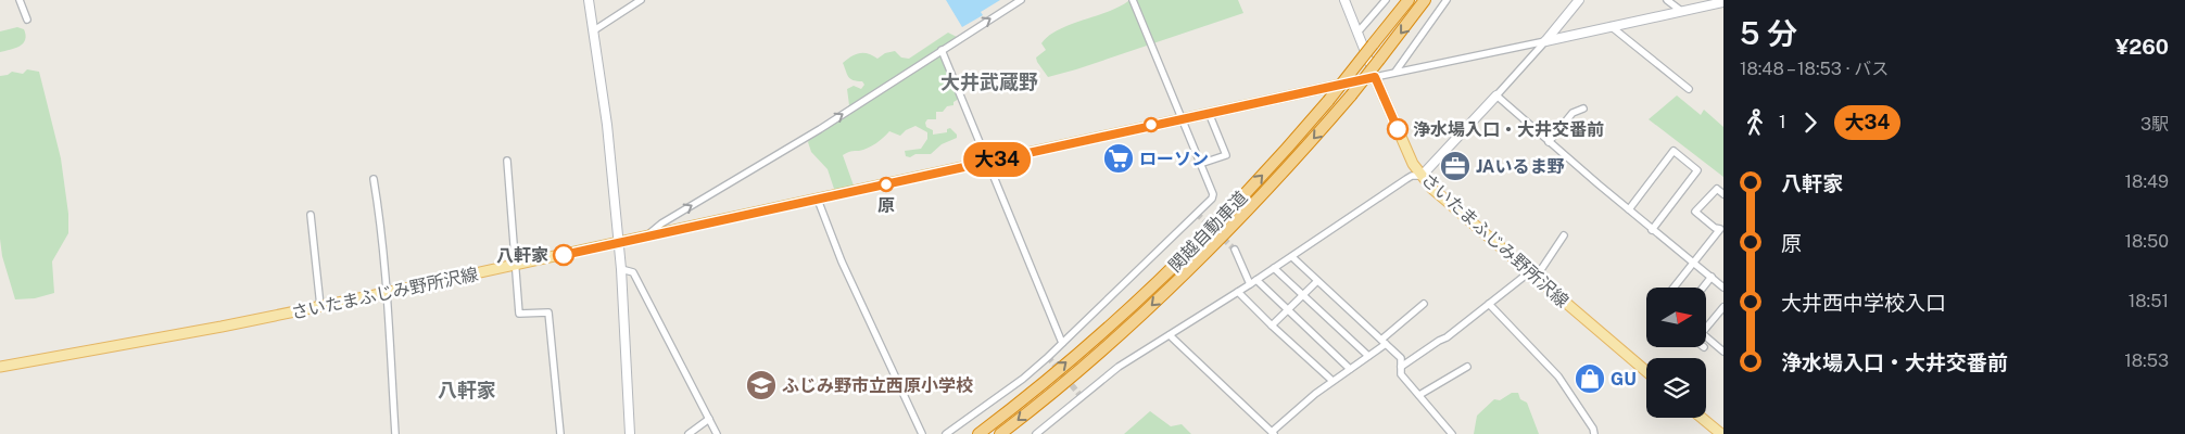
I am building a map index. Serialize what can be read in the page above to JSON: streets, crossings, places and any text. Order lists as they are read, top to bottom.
{
  "streets": {
    "highway": ["関越自動車道"],
    "main road": ["さいたまふじみ野所沢線"]
  },
  "districts": ["大井武蔵野", "八軒家"],
  "places": {
    "other": ["浄水場入口・大井交番前", "原", "八軒家"],
    "supermarket": ["ローソン"],
    "office": ["JAいるま野"],
    "shop": ["GU"],
    "school or university": ["ふじみ野市立西原小学校"]
  },
  "lines": ["bus line 大34"],
  "north": "right",
  "page": {
    "on_map": "大34",
    "heading": ["5 分", "18:48 – 18:53 · バス", "¥260"],
    "legs": ["1", "大34", "3駅"],
    "list": [
      {
        "name": "八軒家",
        "value": "18:49"
      },
      {
        "name": "原",
        "value": "18:50"
      },
      {
        "name": "大井西中学校入口",
        "value": "18:51"
      },
      {
        "name": "浄水場入口・大井交番前",
        "value": "18:53"
      }
    ]
  }
}
